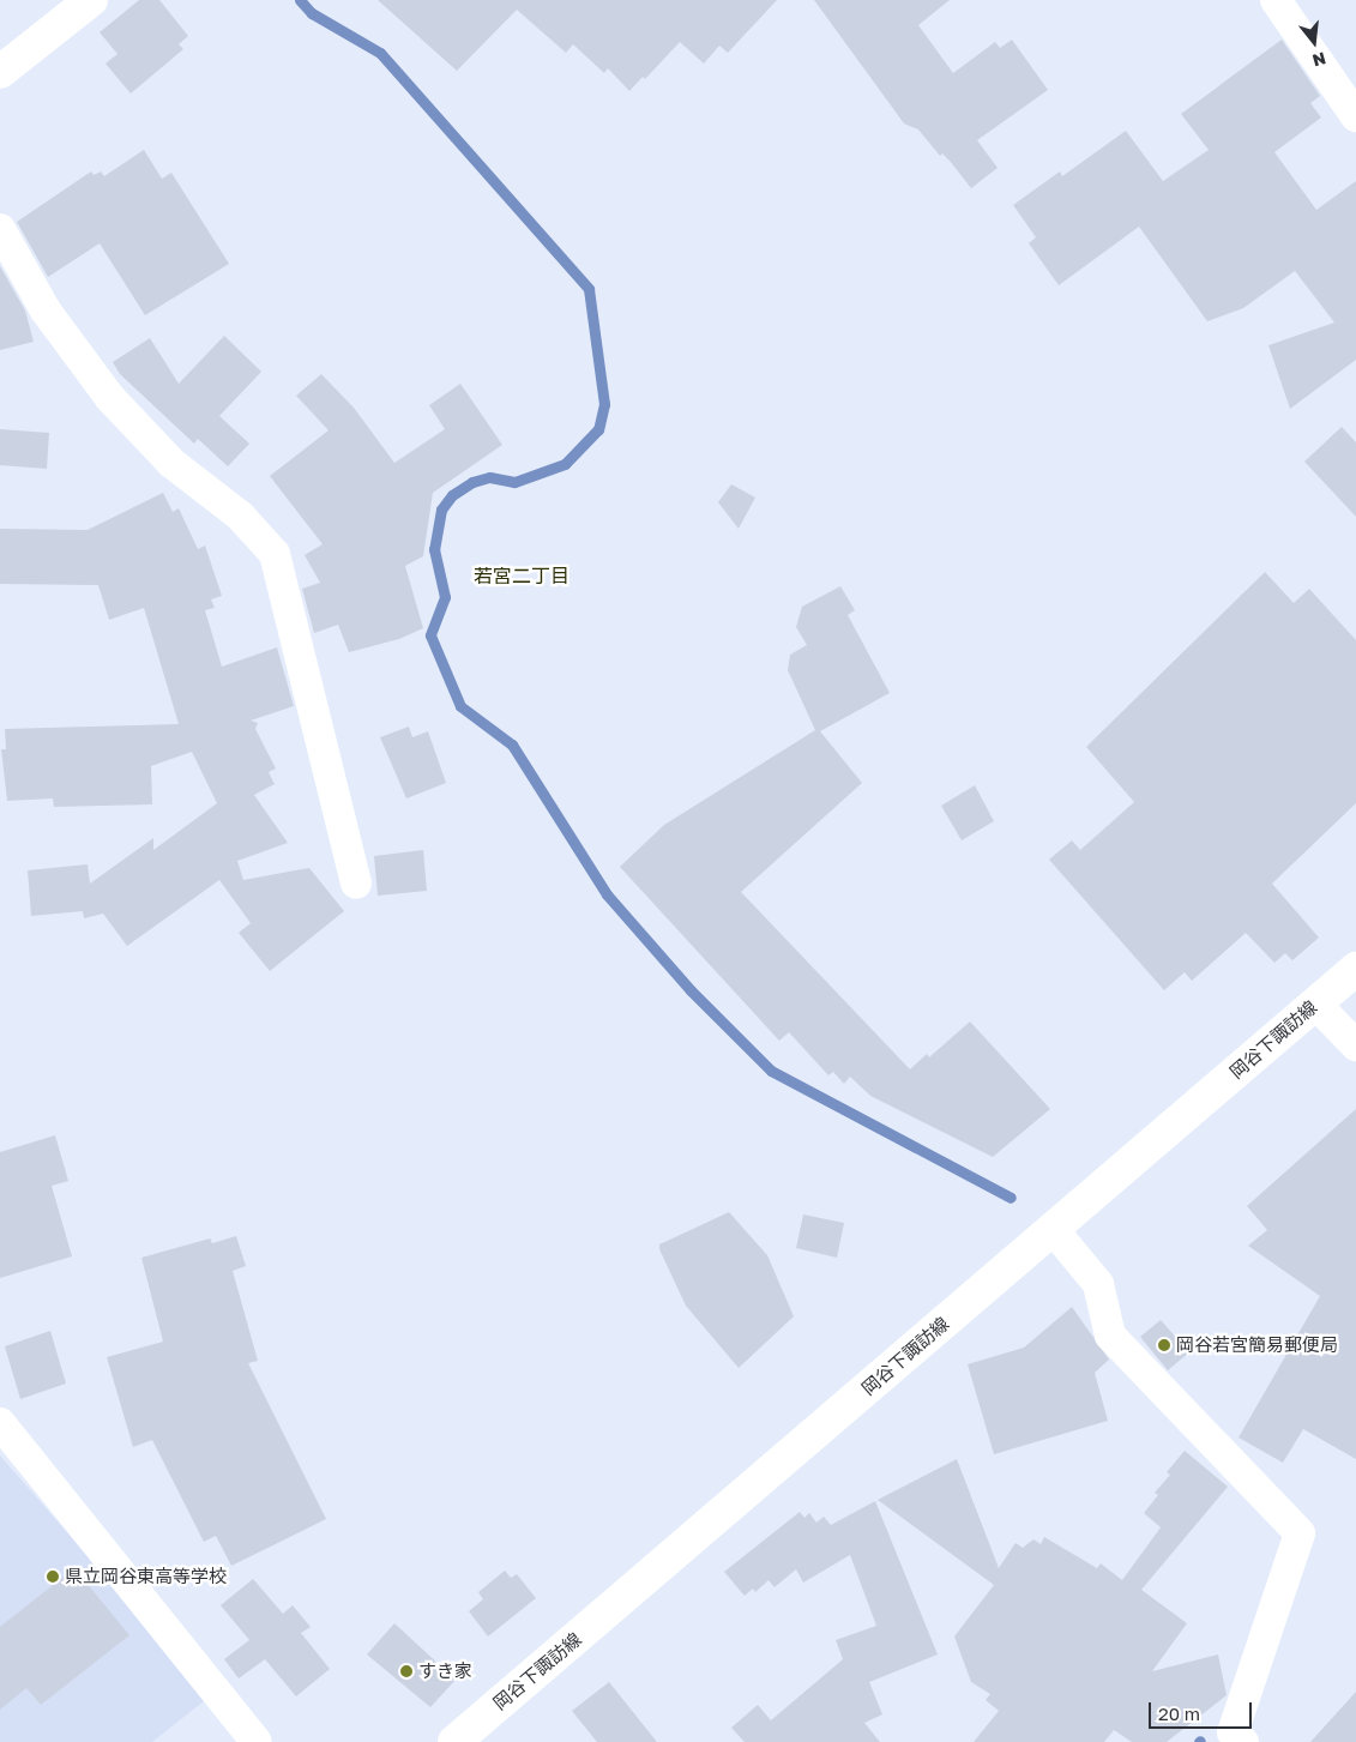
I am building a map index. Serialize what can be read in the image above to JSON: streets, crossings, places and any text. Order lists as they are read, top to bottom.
{
  "streets": {
    "main road": ["岡谷下諏訪線"]
  },
  "districts": ["若宮二丁目"],
  "places": ["岡谷若宮簡易郵便局", "県立岡谷東高等学校", "すき家"],
  "scale_bar": "20 m",
  "north": "bottom"
}
